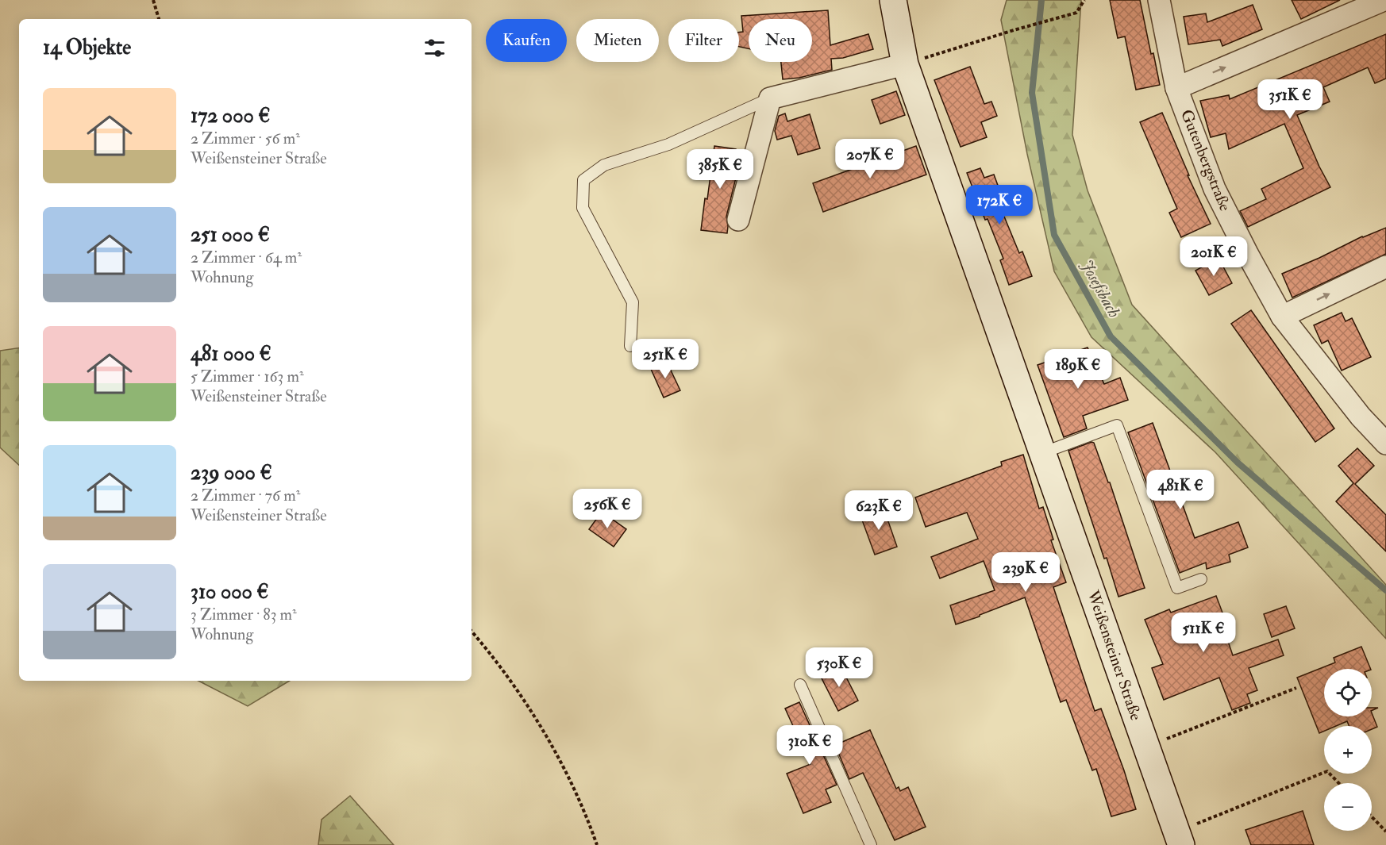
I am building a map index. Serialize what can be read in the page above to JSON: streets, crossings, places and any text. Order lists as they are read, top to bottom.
{
  "streets": {
    "main road": ["Weißensteiner Straße"],
    "street": ["Gutenbergstraße"]
  },
  "water": ["Josefsbach"],
  "page": {
    "chip": [
      "Kaufen",
      "Mieten",
      "Filter",
      "Neu"
    ],
    "heading": "14 Objekte",
    "list": [
      {
        "name": "172 000 €",
        "note": "2 Zimmer · 56 m² · Weißensteiner Straße"
      },
      {
        "name": "251 000 €",
        "note": "2 Zimmer · 64 m² · Wohnung"
      },
      {
        "name": "481 000 €",
        "note": "5 Zimmer · 163 m² · Weißensteiner Straße"
      },
      {
        "name": "239 000 €",
        "note": "2 Zimmer · 76 m² · Weißensteiner Straße"
      },
      {
        "name": "310 000 €",
        "note": "3 Zimmer · 83 m² · Wohnung"
      }
    ],
    "price": [
      "351K €",
      "207K €",
      "385K €",
      "172K €",
      "201K €",
      "251K €",
      "189K €",
      "481K €",
      "256K €",
      "623K €",
      "239K €",
      "511K €",
      "530K €",
      "310K €"
    ],
    "map_buttons": ["+", "−"]
  }
}
